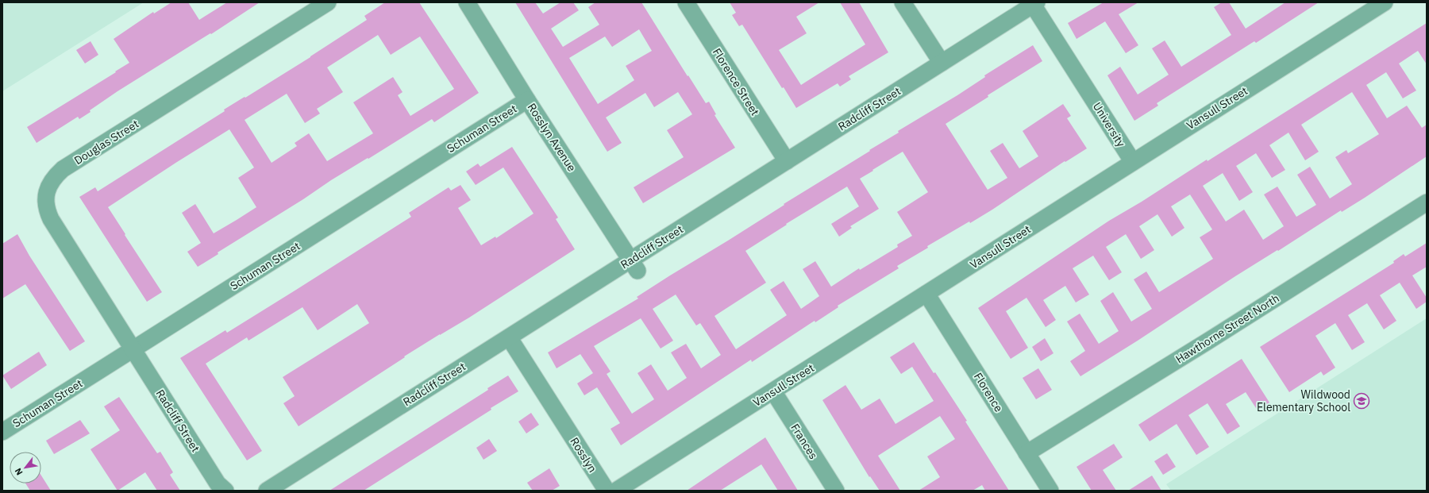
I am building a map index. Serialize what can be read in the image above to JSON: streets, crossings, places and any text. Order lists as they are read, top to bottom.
{
  "streets": {
    "street": [
      "Florence Street",
      "Vansull Street",
      "Radcliff Street",
      "University",
      "Schuman Street",
      "Rosslyn Avenue",
      "Douglas Street",
      "Hawthorne Street North",
      "Florence",
      "Frances",
      "Rosslyn"
    ]
  },
  "crossings": [
    ["Florence Street", "Radcliff Street"],
    ["Vansull Street", "University"],
    ["Vansull Street", "Florence"],
    ["Vansull Street", "Frances"],
    ["Radcliff Street", "University"],
    ["Radcliff Street", "Schuman Street"],
    ["Radcliff Street", "Rosslyn Avenue"],
    ["Radcliff Street", "Douglas Street"],
    ["Radcliff Street", "Rosslyn"],
    ["Schuman Street", "Rosslyn Avenue"],
    ["Schuman Street", "Douglas Street"],
    ["Hawthorne Street North", "Florence"]
  ],
  "places": {
    "school or university": ["Wildwood Elementary School"]
  },
  "north": "bottom left"
}
